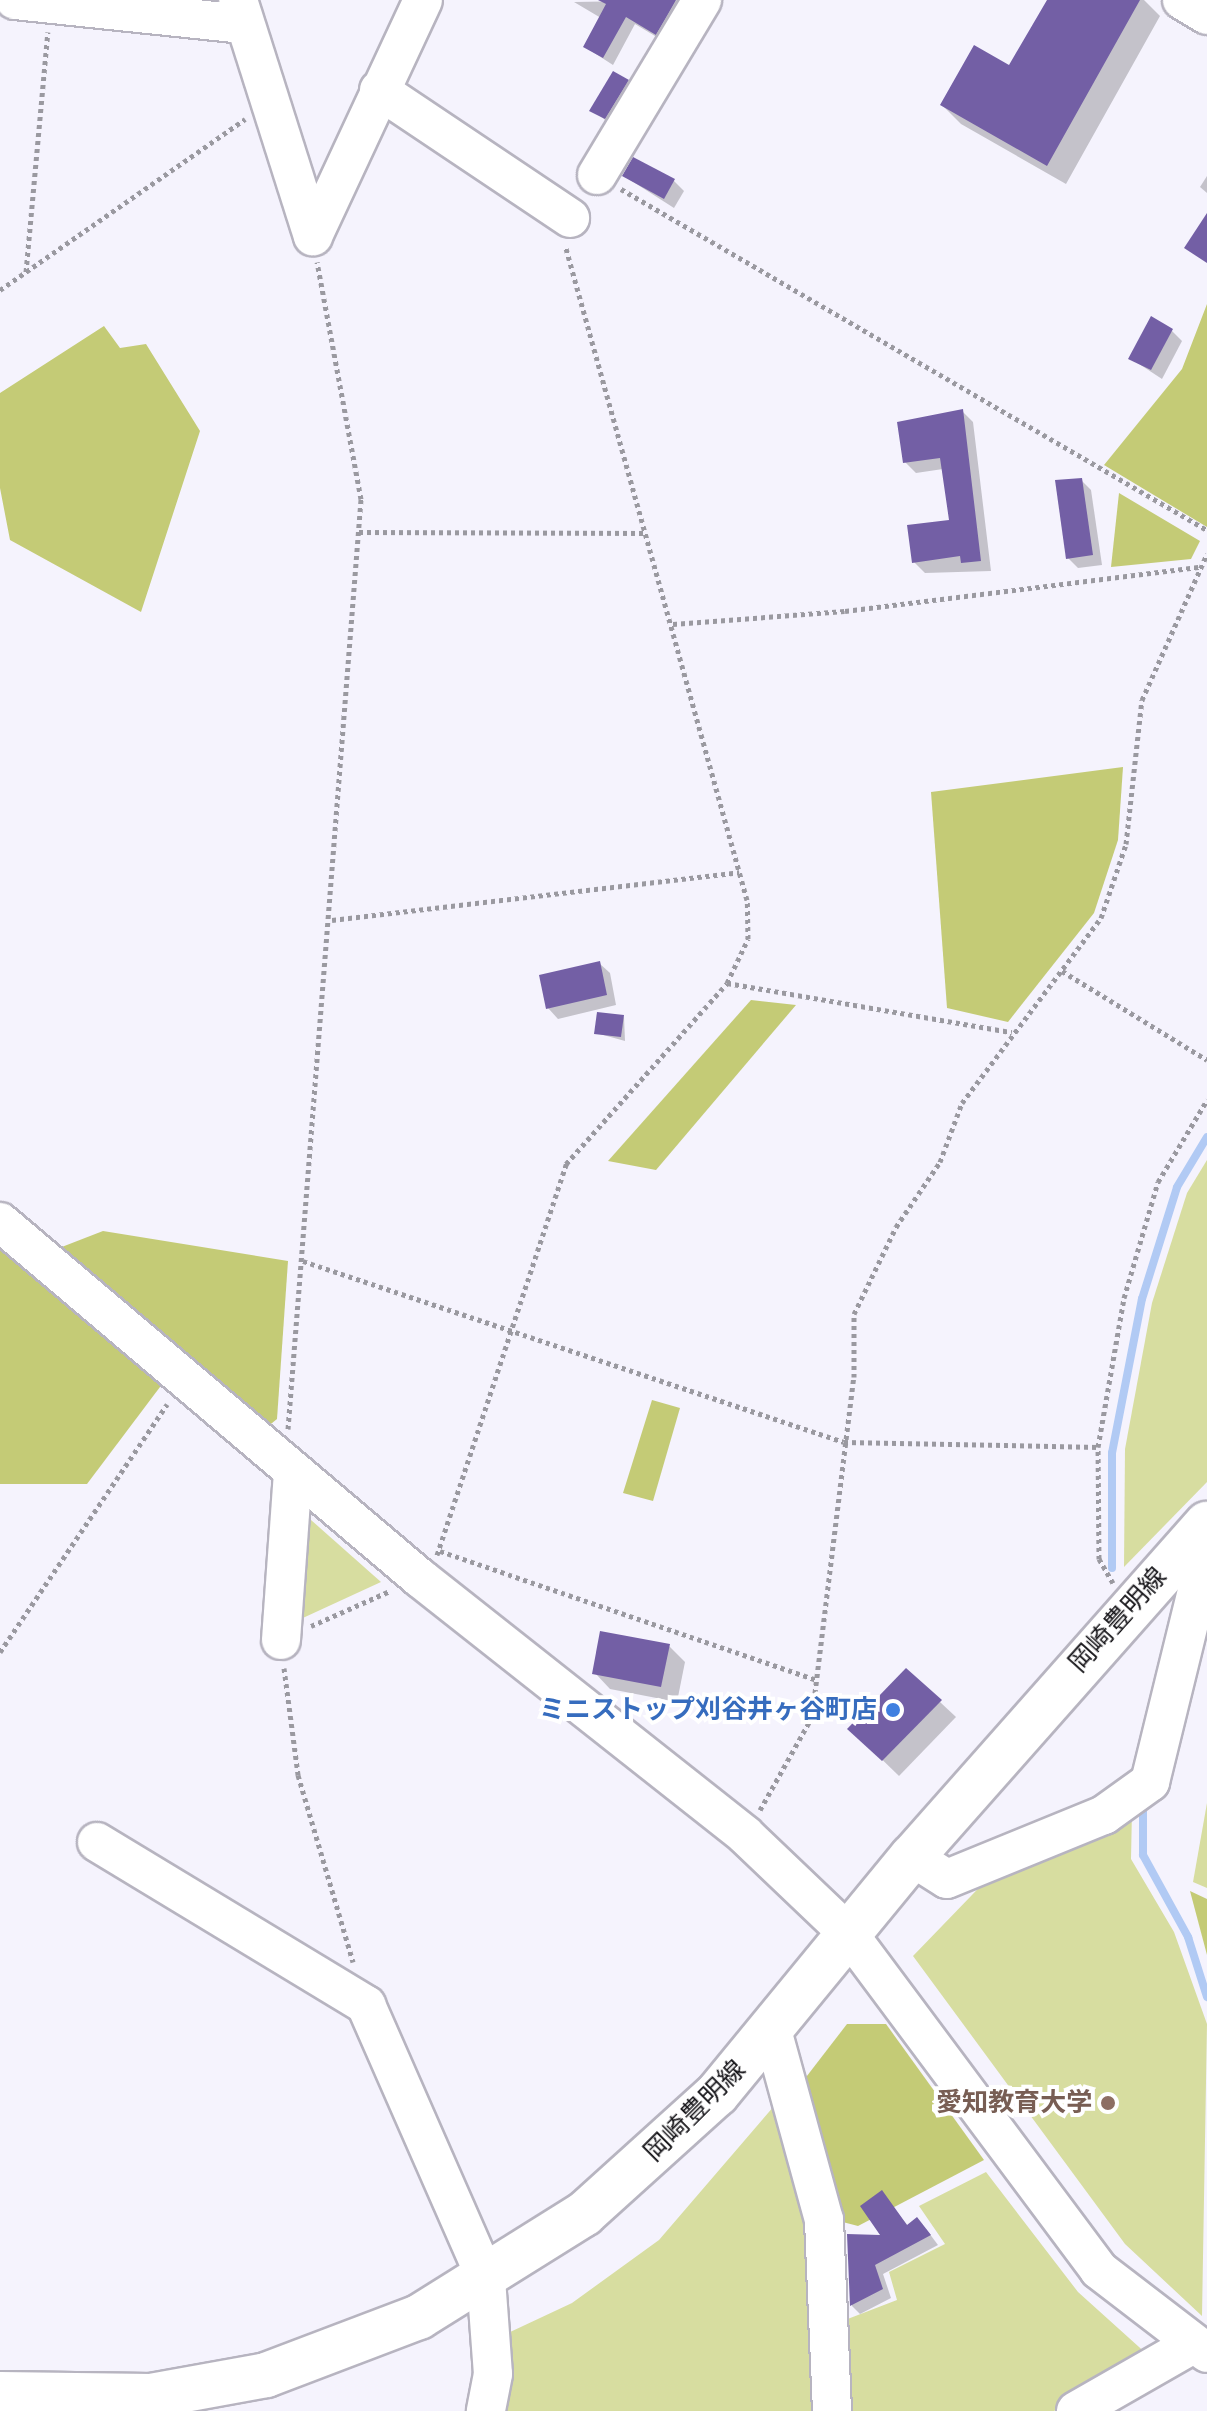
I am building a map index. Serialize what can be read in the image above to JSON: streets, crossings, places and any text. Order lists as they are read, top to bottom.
{
  "streets": {
    "main road": ["岡崎豊明線"]
  },
  "places": ["ミニストップ刈谷井ヶ谷町店", "愛知教育大学"]
}
